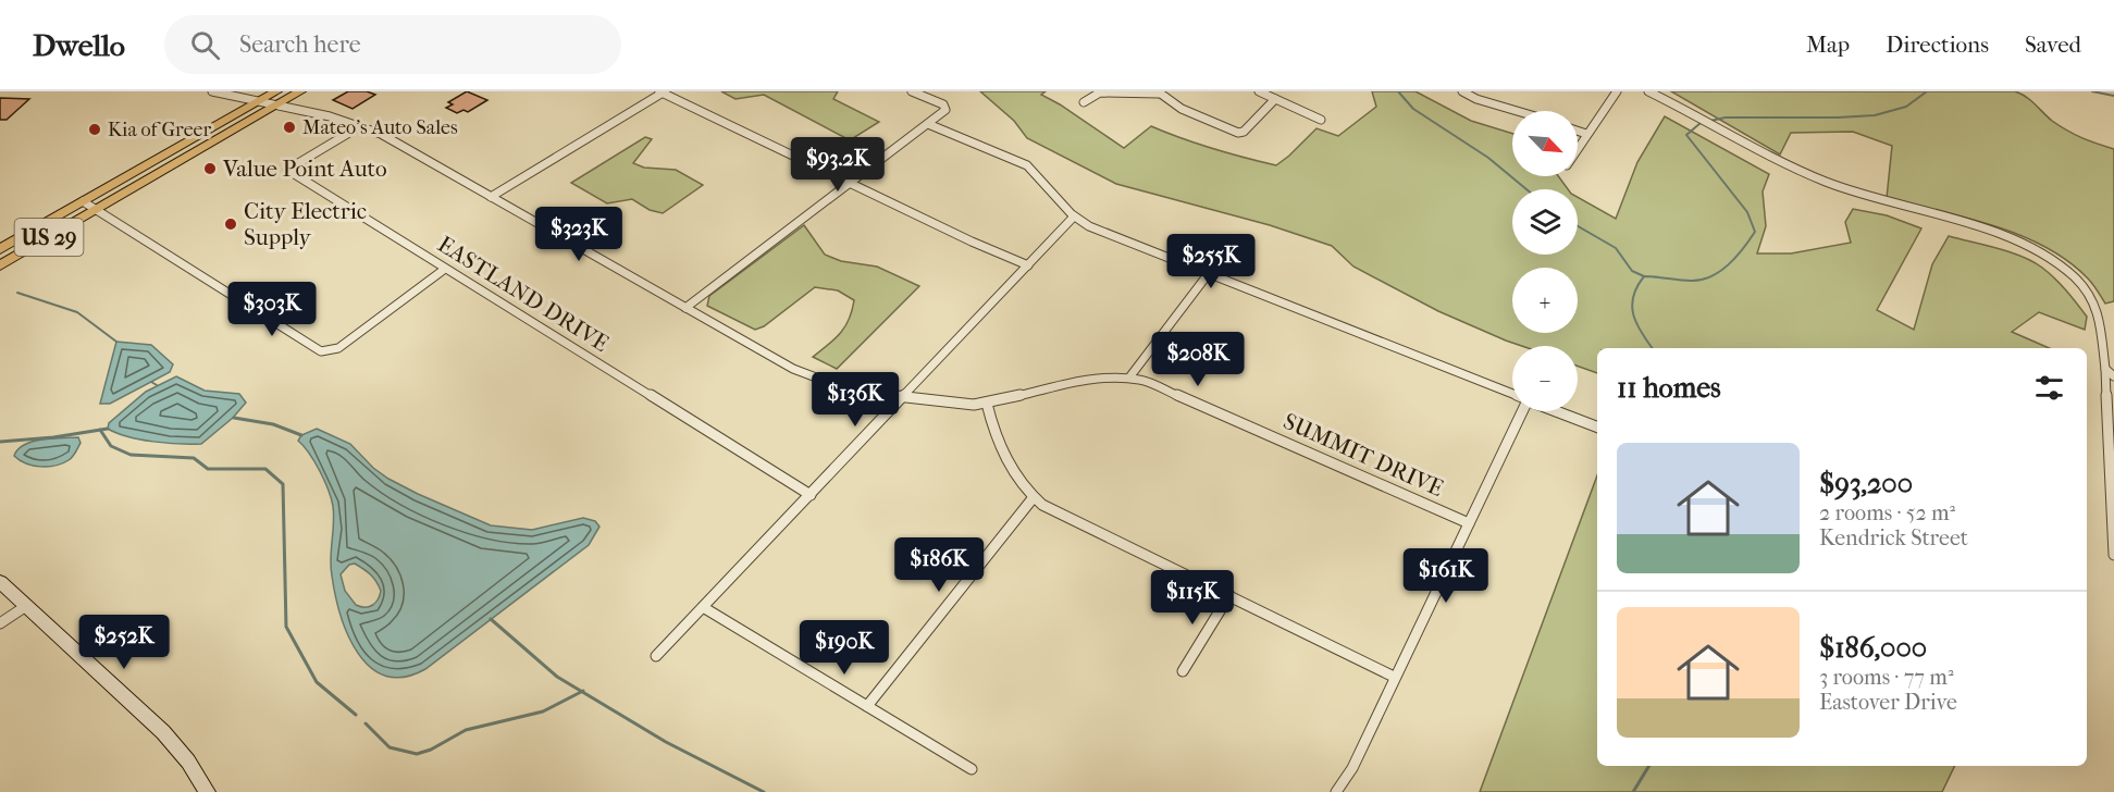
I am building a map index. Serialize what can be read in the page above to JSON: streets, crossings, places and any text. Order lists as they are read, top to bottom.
{
  "streets": {
    "main road": ["US 29"],
    "street": ["EASTLAND DRIVE", "SUMMIT DRIVE"]
  },
  "crossings": [
    ["US 29", "SUMMIT DRIVE"],
    ["EASTLAND DRIVE", "SUMMIT DRIVE"]
  ],
  "places": [
    "Mateo's Auto Sales",
    "Kia of Greer",
    "Value Point Auto",
    "City Electric Supply"
  ],
  "north": "bottom right",
  "page": {
    "header": "Dwello",
    "search": "Search here",
    "nav": ["Map", "Directions", "Saved"],
    "map_buttons": ["+", "−"],
    "price": [
      "$93.2K",
      "$323K",
      "$255K",
      "$303K",
      "$208K",
      "$136K",
      "$186K",
      "$161K",
      "$115K",
      "$252K",
      "$190K"
    ],
    "heading": "11 homes",
    "list": [
      {
        "name": "$93,200",
        "note": "2 rooms · 52 m² · Kendrick Street"
      },
      {
        "name": "$186,000",
        "note": "3 rooms · 77 m² · Eastover Drive"
      }
    ]
  }
}
